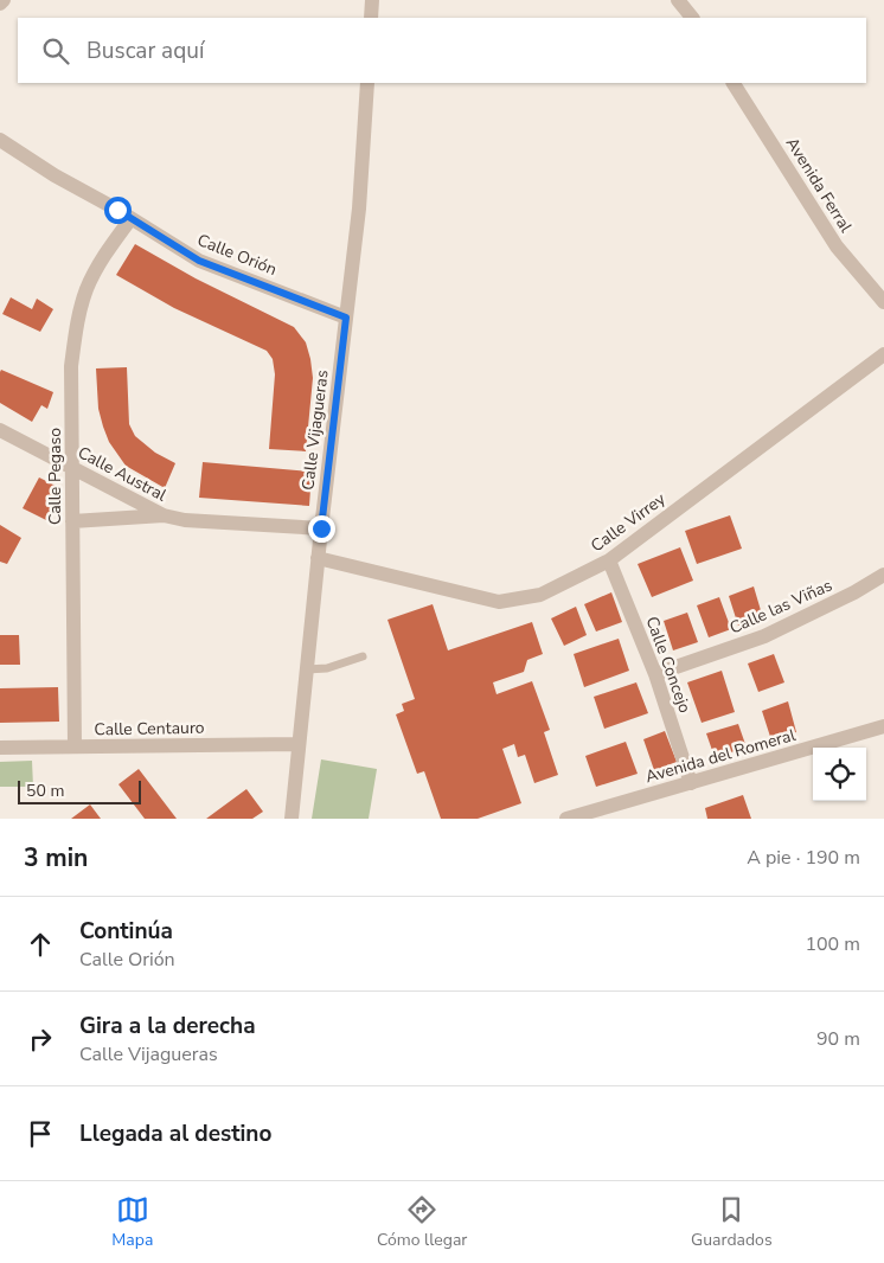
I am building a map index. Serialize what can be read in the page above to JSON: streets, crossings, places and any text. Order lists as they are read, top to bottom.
{
  "streets": {
    "street": [
      "Avenida Ferral",
      "Calle Orión",
      "Calle Vijagueras",
      "Calle Austral",
      "Calle Pegaso",
      "Calle Virrey",
      "Calle las Viñas",
      "Calle Concejo",
      "Calle Centauro",
      "Avenida del Romeral"
    ]
  },
  "crossings": [
    ["Calle Orión", "Calle Vijagueras"],
    ["Calle Orión", "Calle Pegaso"],
    ["Calle Vijagueras", "Calle Austral"],
    ["Calle Vijagueras", "Calle Virrey"],
    ["Calle Vijagueras", "Calle Centauro"],
    ["Calle Austral", "Calle Pegaso"],
    ["Calle Pegaso", "Calle Centauro"],
    ["Calle Virrey", "Calle Concejo"],
    ["Calle las Viñas", "Calle Concejo"],
    ["Calle Concejo", "Avenida del Romeral"]
  ],
  "scale_bar": "50 m",
  "page": {
    "search": "Buscar aquí",
    "scale": "50 m",
    "heading": ["3 min", "A pie · 190 m"],
    "list": [
      ["Continúa", "Calle Orión", "100 m"],
      ["Gira a la derecha", "Calle Vijagueras", "90 m"],
      "Llegada al destino"
    ],
    "nav": ["Mapa", "Cómo llegar", "Guardados"]
  }
}
